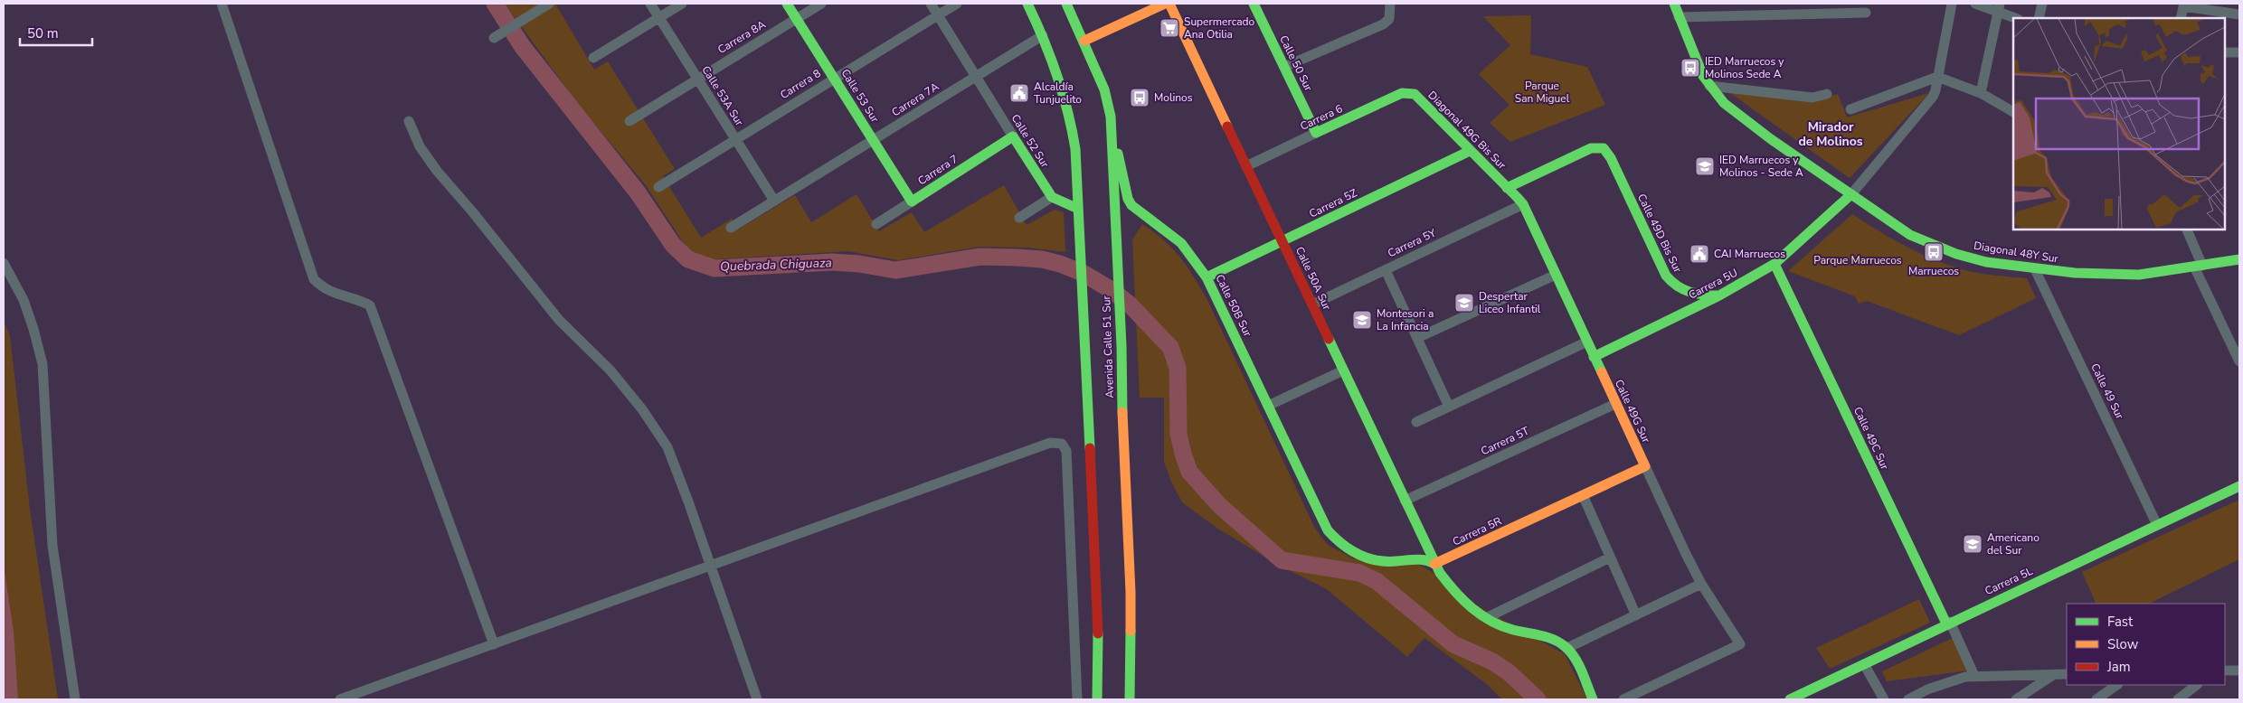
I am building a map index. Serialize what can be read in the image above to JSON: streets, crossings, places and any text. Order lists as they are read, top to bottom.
{
  "streets": {
    "main road": [
      "Calle 50 Sur",
      "Calle 53 Sur",
      "Carrera 6",
      "Diagonal 49G Bis Sur",
      "Calle 52 Sur",
      "Carrera 7",
      "Carrera 5Z",
      "Calle 49D Bis Sur",
      "Diagonal 48Y Sur",
      "Calle 50A Sur",
      "Carrera 5U",
      "Calle 50B Sur",
      "Avenida Calle 51 Sur",
      "Calle 49G Sur",
      "Calle 49C Sur",
      "Carrera 5R",
      "Carrera 5L"
    ],
    "street": [
      "Carrera 8A",
      "Carrera 8",
      "Calle 53A Sur",
      "Carrera 7A",
      "Carrera 5Y",
      "Calle 49 Sur",
      "Carrera 5T"
    ]
  },
  "crossings": [
    ["Carrera 8A", "Calle 53A Sur"],
    ["Carrera 8A", "Calle 53 Sur"],
    ["Calle 50 Sur", "Carrera 6"],
    ["Carrera 8", "Calle 53A Sur"],
    ["Carrera 8", "Calle 53 Sur"],
    ["Carrera 8", "Calle 52 Sur"],
    ["Calle 53A Sur", "Carrera 7A"],
    ["Calle 53 Sur", "Carrera 7A"],
    ["Calle 53 Sur", "Carrera 7"],
    ["Carrera 7A", "Calle 52 Sur"],
    ["Carrera 7A", "Avenida Calle 51 Sur"],
    ["Carrera 6", "Diagonal 49G Bis Sur"],
    ["Carrera 6", "Calle 50A Sur"],
    ["Diagonal 49G Bis Sur", "Carrera 5Z"],
    ["Diagonal 49G Bis Sur", "Calle 49D Bis Sur"],
    ["Diagonal 49G Bis Sur", "Calle 49G Sur"],
    ["Calle 52 Sur", "Carrera 7"],
    ["Carrera 5Z", "Calle 50A Sur"],
    ["Carrera 5Z", "Calle 50B Sur"],
    ["Calle 49D Bis Sur", "Carrera 5U"],
    ["Calle 49D Bis Sur", "Calle 49G Sur"],
    ["Carrera 5Y", "Calle 50A Sur"],
    ["Carrera 5Y", "Calle 49G Sur"],
    ["Diagonal 48Y Sur", "Carrera 5U"],
    ["Diagonal 48Y Sur", "Calle 49 Sur"],
    ["Calle 50A Sur", "Calle 50B Sur"],
    ["Calle 50A Sur", "Carrera 5T"],
    ["Calle 50A Sur", "Carrera 5R"],
    ["Carrera 5U", "Calle 49G Sur"],
    ["Carrera 5U", "Calle 49C Sur"],
    ["Calle 50B Sur", "Avenida Calle 51 Sur"],
    ["Calle 50B Sur", "Carrera 5R"],
    ["Calle 49 Sur", "Carrera 5L"],
    ["Calle 49G Sur", "Carrera 5T"],
    ["Calle 49G Sur", "Carrera 5R"],
    ["Calle 49C Sur", "Carrera 5L"]
  ],
  "districts": ["Mirador de Molinos"],
  "water": ["Quebrada Chiguaza"],
  "parks": ["Parque San Miguel", "Parque Marruecos"],
  "places": {
    "supermarket": ["Supermercado Ana Otilia"],
    "bus stop": ["IED Marruecos y Molinos Sede A", "Molinos", "Marruecos"],
    "public building": ["Alcaldía Tunjuelito", "CAI Marruecos"],
    "school or university": [
      "IED Marruecos y Molinos - Sede A",
      "Despertar Liceo Infantil",
      "Montesori a La Infancia",
      "Americano del Sur"
    ]
  },
  "legend": ["Fast", "Slow", "Jam"],
  "scale_bar": "50 m"
}
